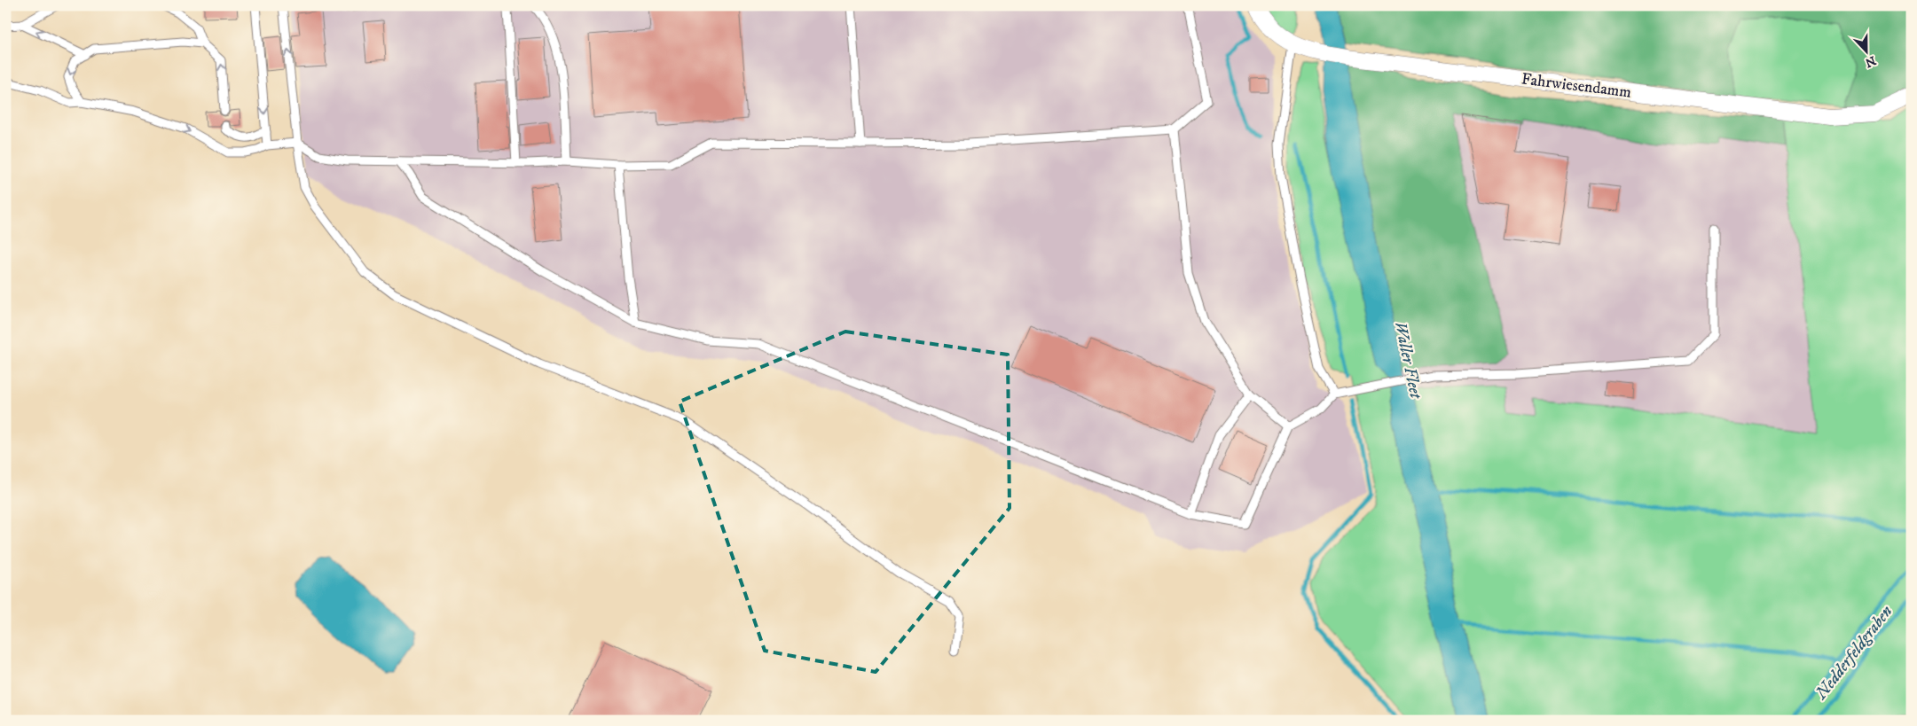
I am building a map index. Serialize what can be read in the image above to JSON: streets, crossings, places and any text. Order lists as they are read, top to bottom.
{
  "streets": {
    "street": ["Fahrwiesendamm"]
  },
  "water": ["Waller Fleet", "Nedderfeldgraben"],
  "north": "bottom"
}
